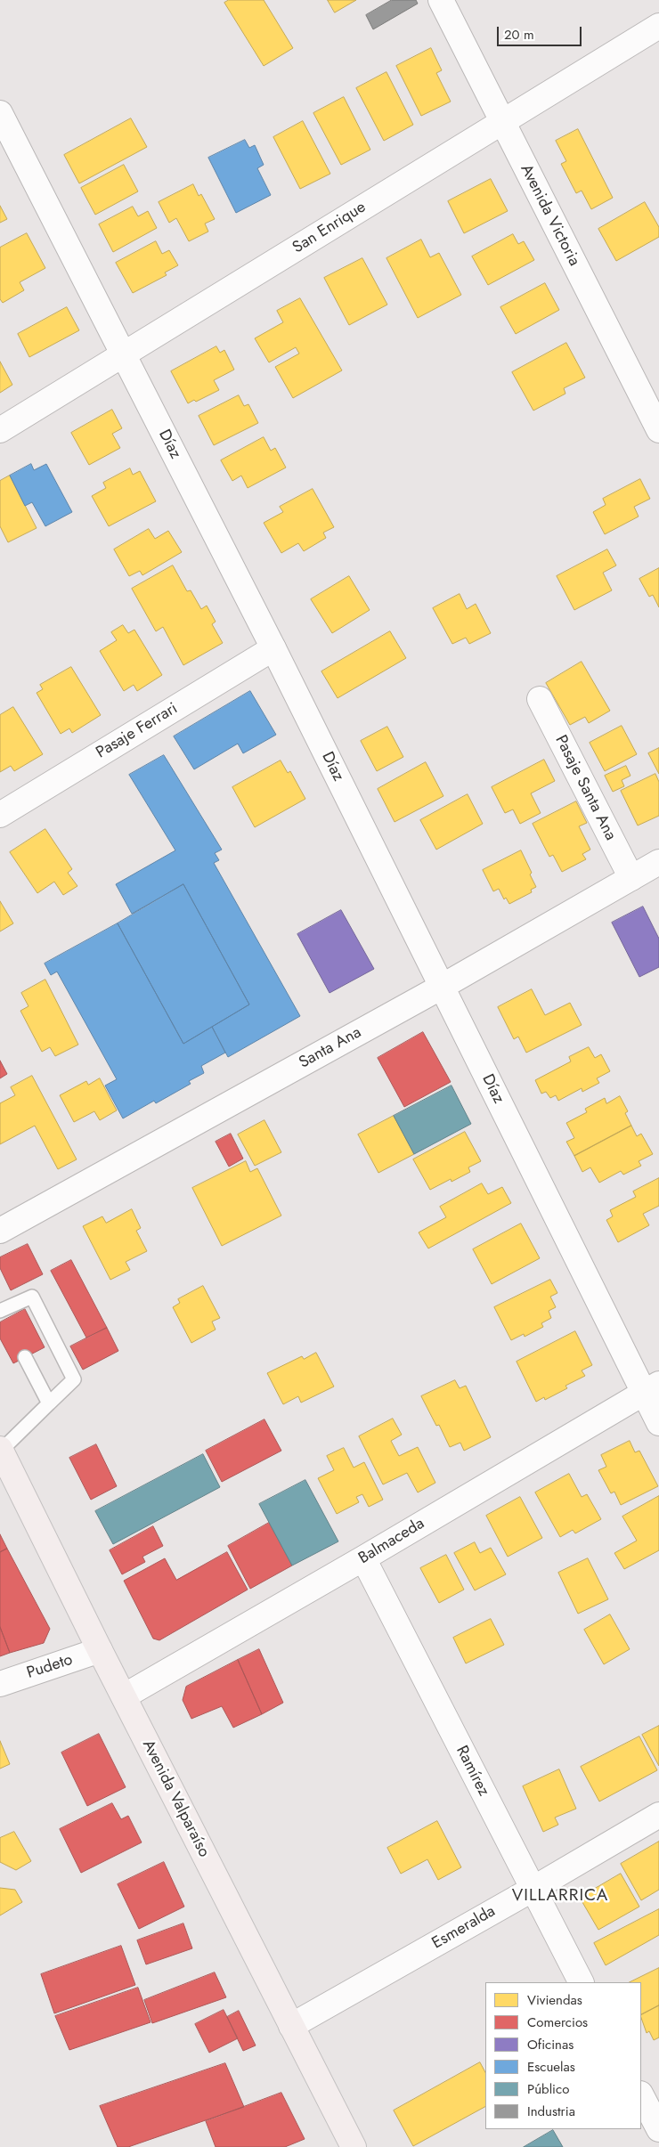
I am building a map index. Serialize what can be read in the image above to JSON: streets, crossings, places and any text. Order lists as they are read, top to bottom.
{
  "streets": {
    "main road": ["Avenida Valparaíso"],
    "street": [
      "Avenida Victoria",
      "San Enrique",
      "Díaz",
      "Pasaje Ferrari",
      "Pasaje Santa Ana",
      "Santa Ana",
      "Balmaceda",
      "Pudeto",
      "Ramírez",
      "Esmeralda"
    ]
  },
  "crossings": [
    ["Avenida Victoria", "San Enrique"],
    ["San Enrique", "Díaz"],
    ["Díaz", "Pasaje Ferrari"],
    ["Díaz", "Santa Ana"],
    ["Díaz", "Balmaceda"],
    ["Pasaje Santa Ana", "Santa Ana"],
    ["Balmaceda", "Ramírez"],
    ["Balmaceda", "Avenida Valparaíso"],
    ["Pudeto", "Avenida Valparaíso"],
    ["Ramírez", "Esmeralda"],
    ["Avenida Valparaíso", "Esmeralda"]
  ],
  "districts": ["VILLARRICA"],
  "legend": [
    "Viviendas",
    "Comercios",
    "Oficinas",
    "Escuelas",
    "Público",
    "Industria"
  ],
  "scale_bar": "20 m"
}
